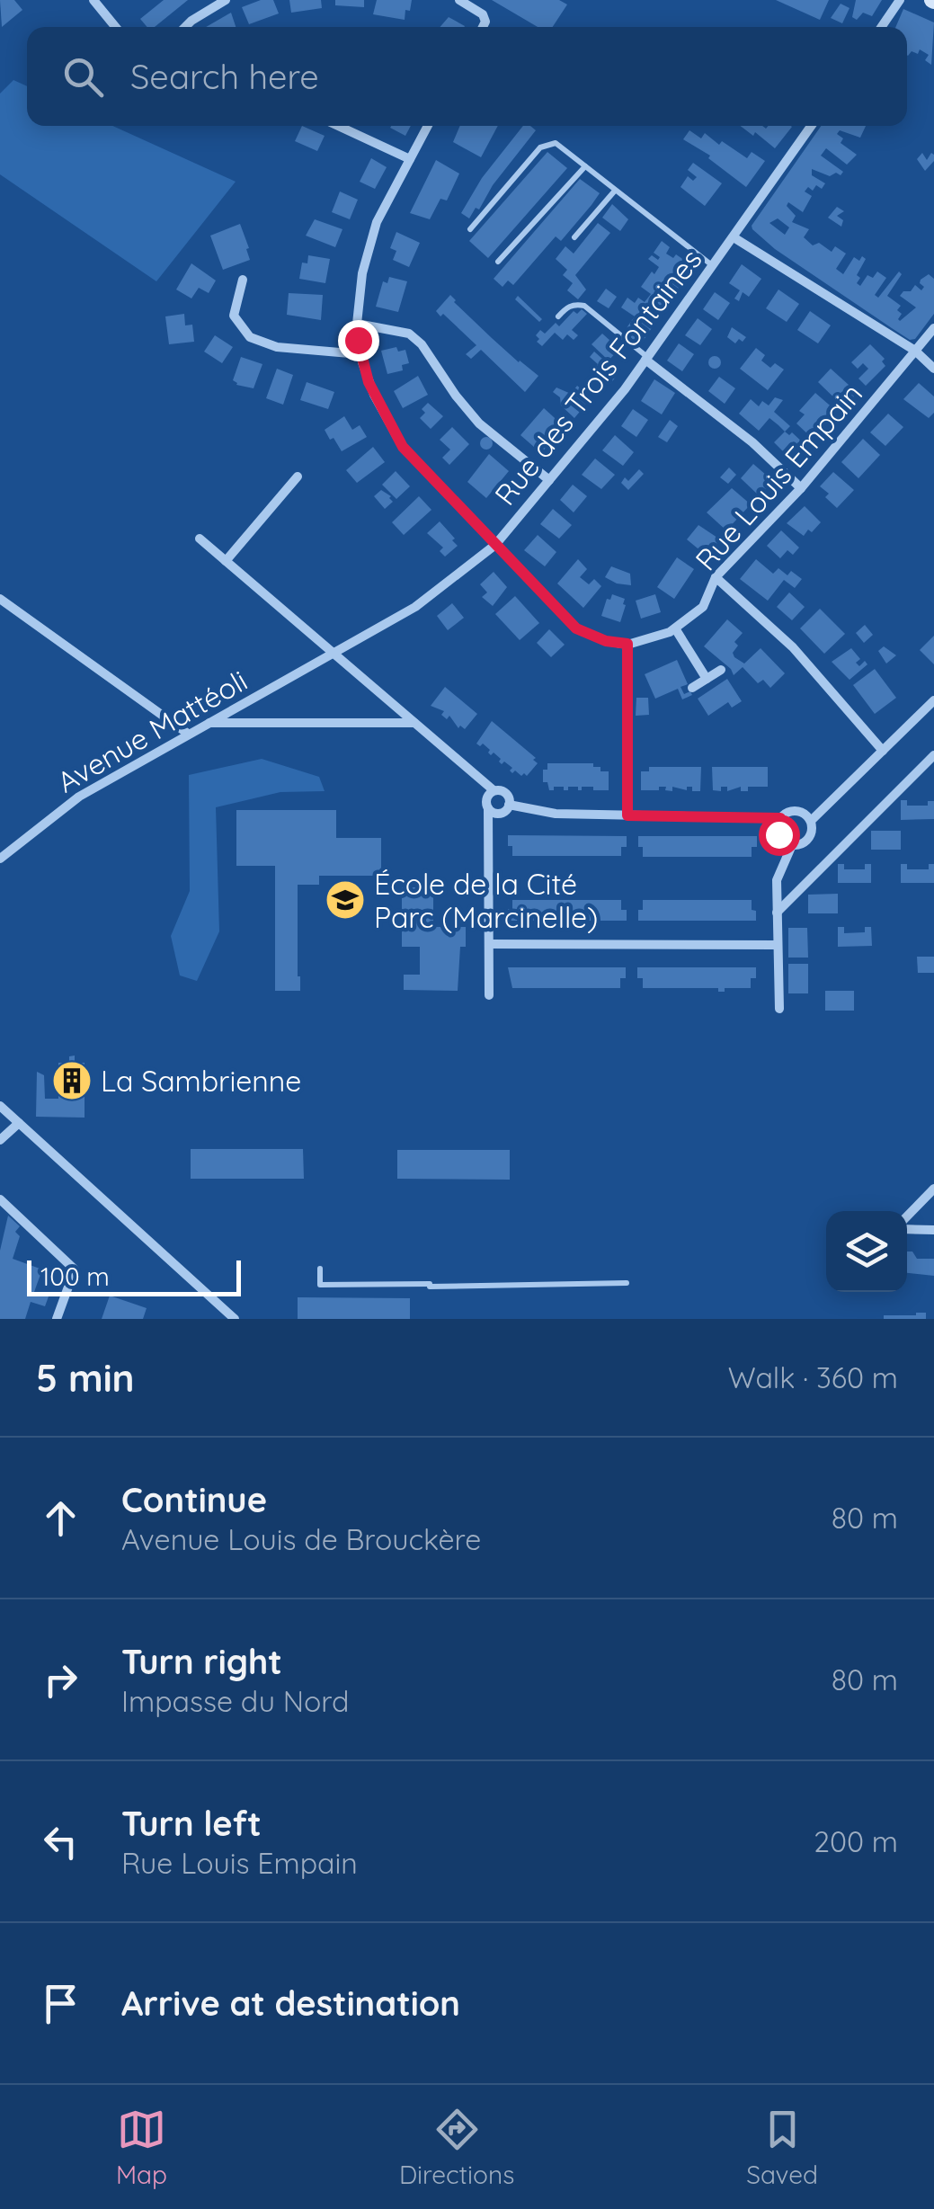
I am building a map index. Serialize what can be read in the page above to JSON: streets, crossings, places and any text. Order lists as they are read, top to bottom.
{
  "streets": {
    "street": ["Rue des Trois Fontaines", "Rue Louis Empain", "Avenue Mattéoli"]
  },
  "crossings": [
    ["Rue des Trois Fontaines", "Avenue Mattéoli"]
  ],
  "places": {
    "school or university": ["École de la Cité Parc (Marcinelle)"],
    "building": ["La Sambrienne"]
  },
  "scale_bar": "100 m",
  "page": {
    "search": "Search here",
    "scale": "100 m",
    "heading": ["5 min", "Walk · 360 m"],
    "list": [
      ["Continue", "Avenue Louis de Brouckère", "80 m"],
      ["Turn right", "Impasse du Nord", "80 m"],
      ["Turn left", "Rue Louis Empain", "200 m"],
      "Arrive at destination"
    ],
    "nav": ["Map", "Directions", "Saved"]
  }
}
